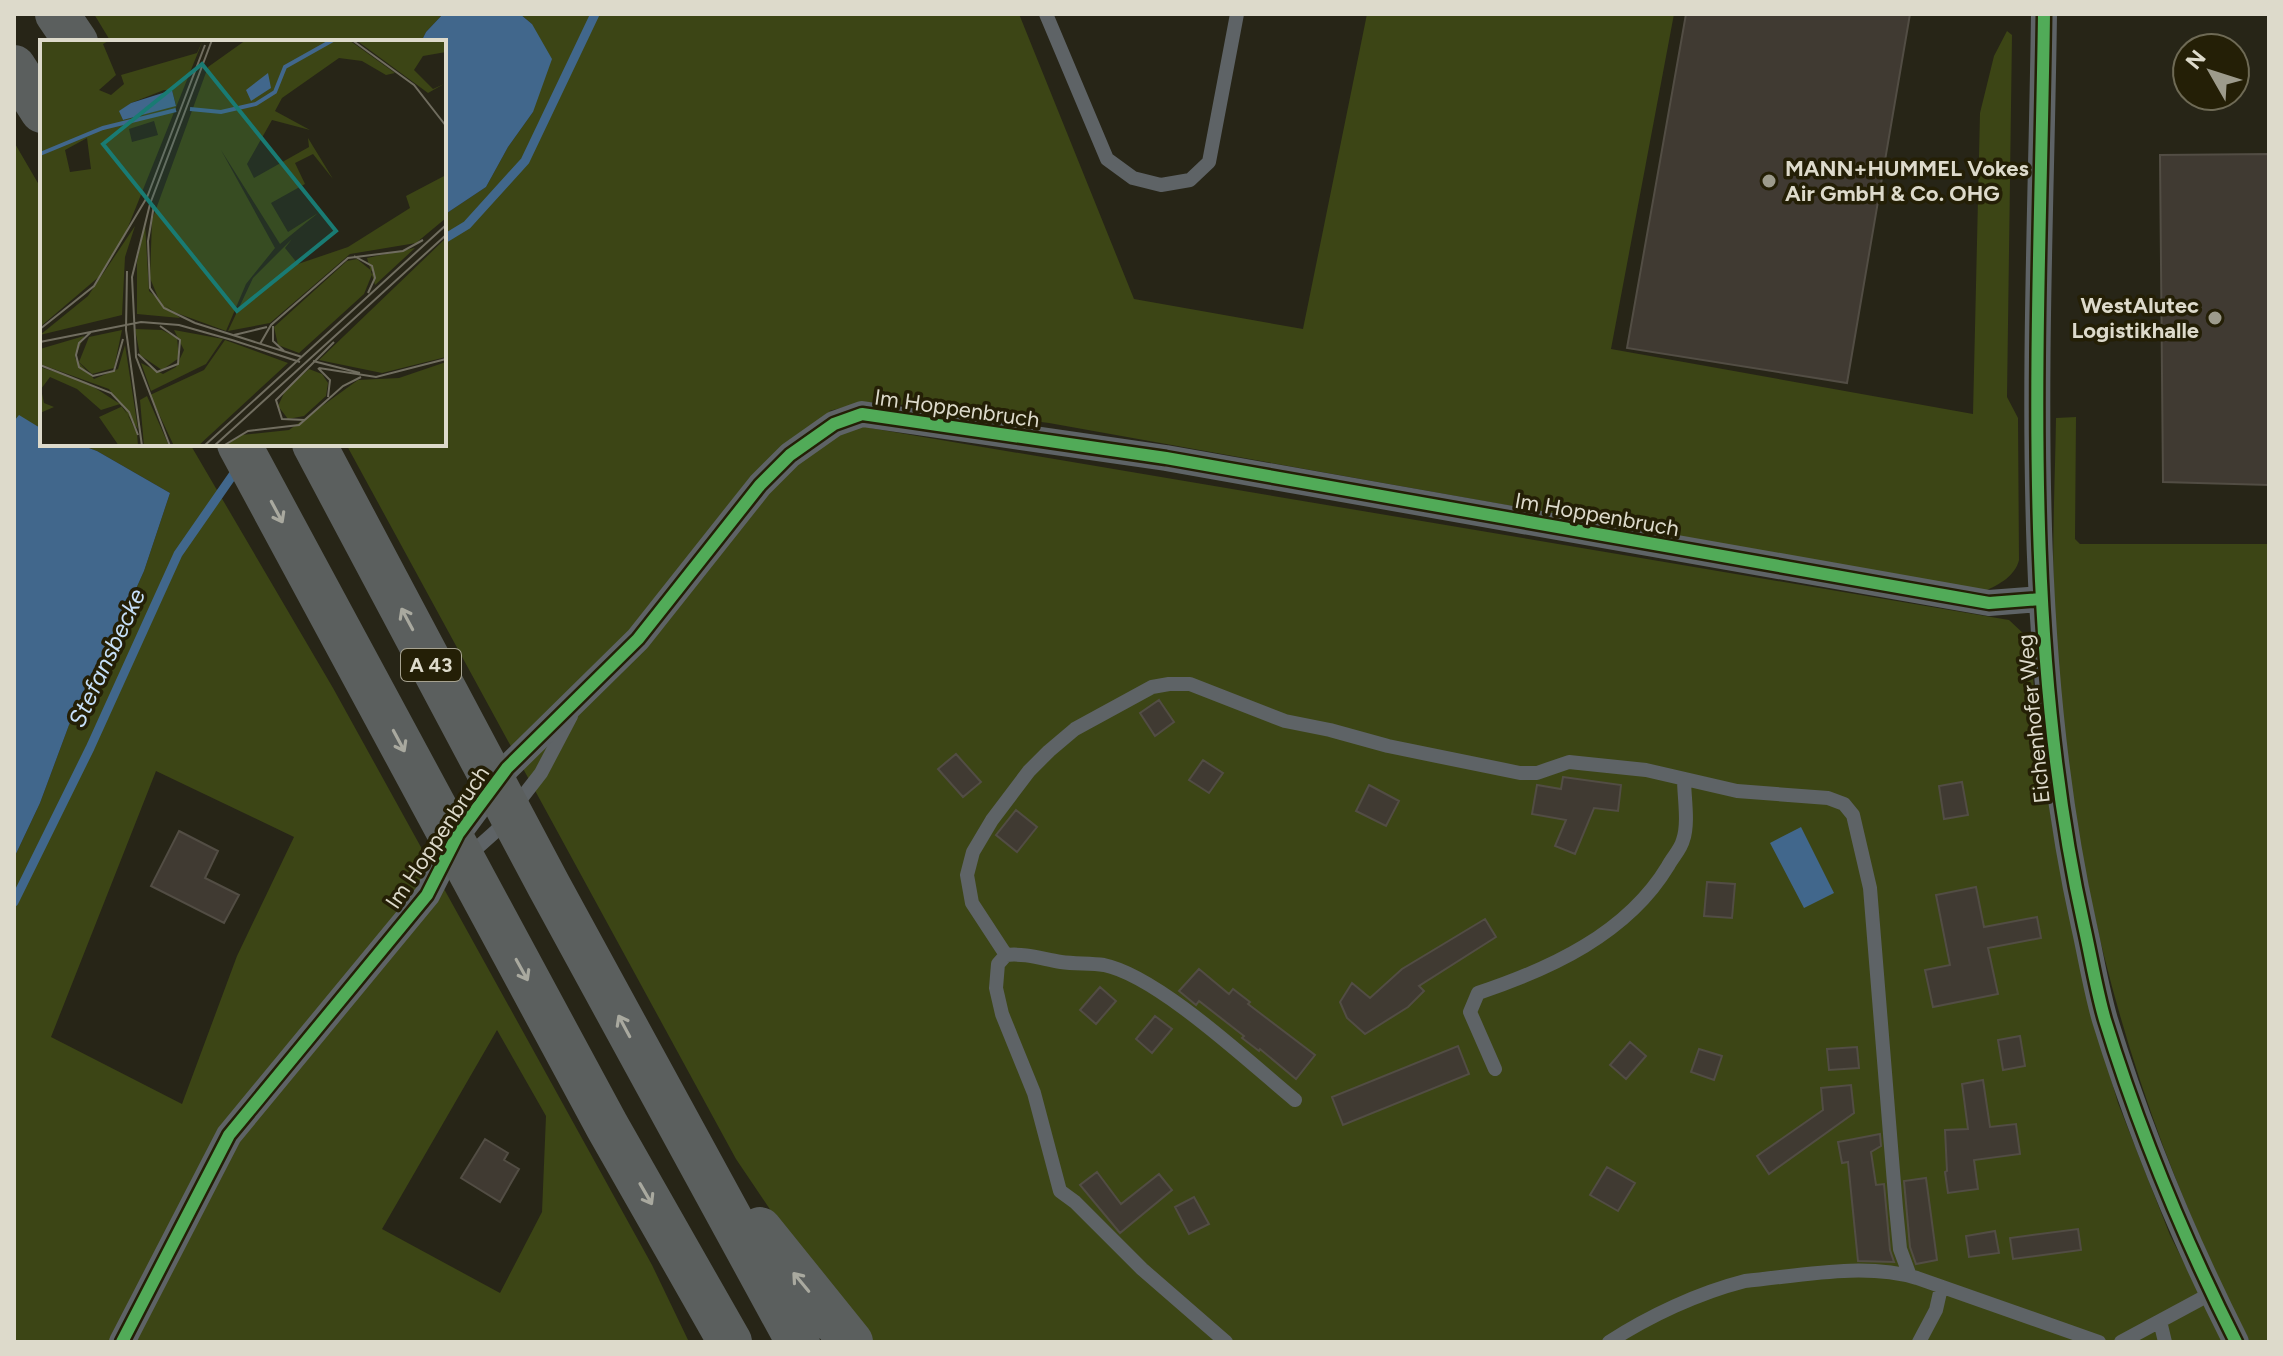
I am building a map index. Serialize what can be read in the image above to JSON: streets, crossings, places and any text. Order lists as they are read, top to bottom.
{
  "streets": {
    "highway": ["A 43"],
    "street": ["Im Hoppenbruch", "Eichenhofer Weg"]
  },
  "crossings": [
    ["Im Hoppenbruch", "Eichenhofer Weg"]
  ],
  "water": ["Stefansbecke"],
  "places": ["MANN+HUMMEL Vokes Air GmbH & Co. OHG", "WestAlutec Logistikhalle"],
  "north": "top left"
}
